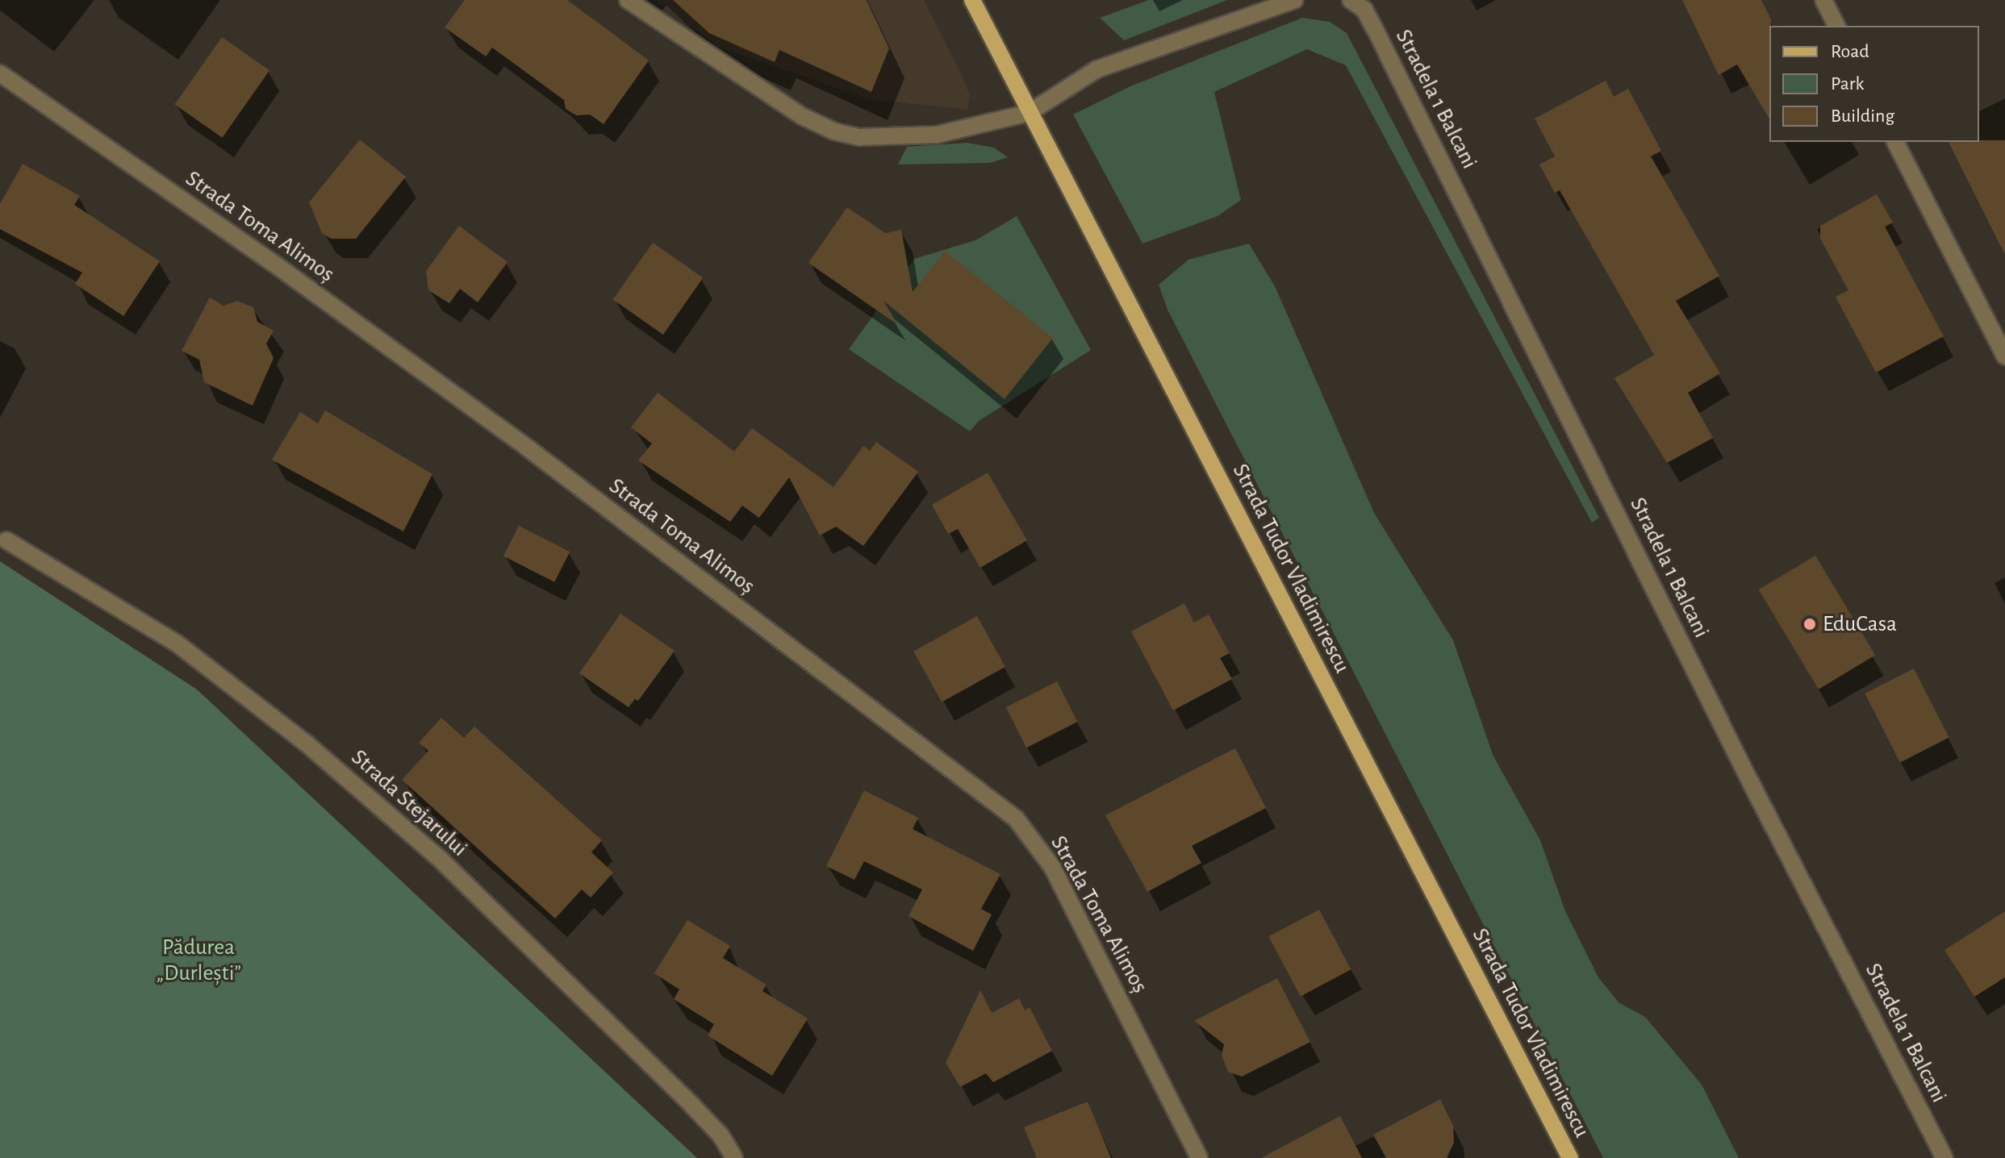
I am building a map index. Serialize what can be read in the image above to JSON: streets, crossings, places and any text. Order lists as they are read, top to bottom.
{
  "streets": {
    "main road": ["Strada Tudor Vladimirescu"],
    "street": ["Stradela 1 Balcani", "Strada Toma Alimoș", "Strada Stejarului"]
  },
  "parks": ["Pădurea „Durlești”"],
  "places": ["EduCasa"],
  "legend": ["Road", "Park", "Building"]
}
